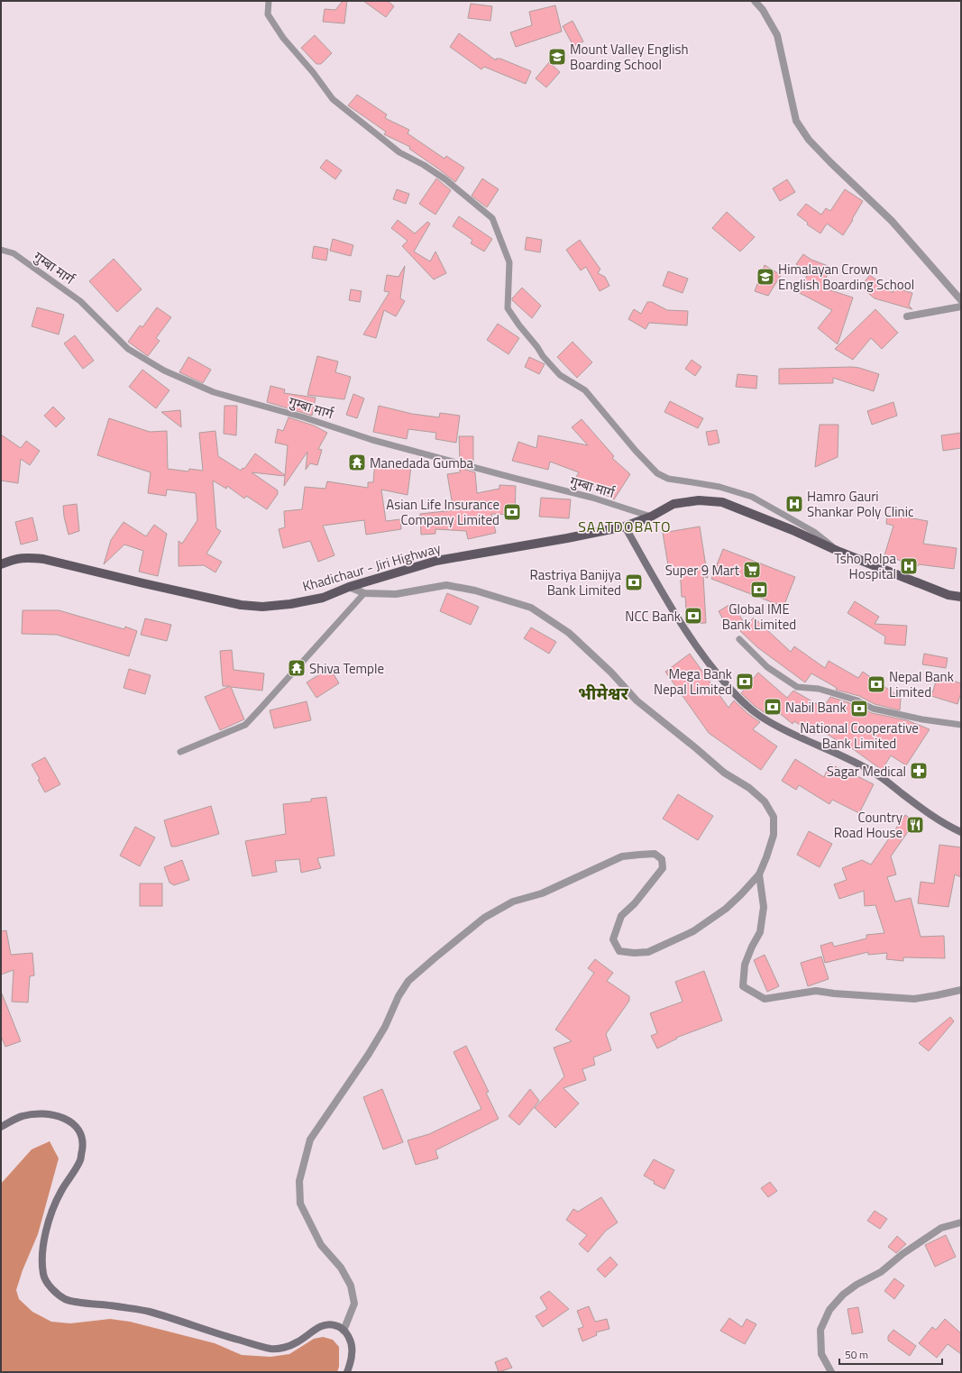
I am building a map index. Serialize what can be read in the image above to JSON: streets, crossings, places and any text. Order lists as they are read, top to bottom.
{
  "streets": {
    "main road": ["Khadichaur - Jiri Highway"],
    "lane": ["गुम्बा मार्ग"]
  },
  "crossings": [
    ["गुम्बा मार्ग", "Khadichaur - Jiri Highway"]
  ],
  "districts": ["SAATDOBATO", "भीमेश्वर"],
  "places": {
    "school or university": ["Mount Valley English Boarding School", "Himalayan Crown English Boarding School"],
    "temple": ["Manedada Gumba", "Shiva Temple"],
    "hospital": ["Hamro Gauri Shankar Poly Clinic", "Tsho Rolpa Hospital"],
    "bank": [
      "Asian Life Insurance Company Limited",
      "Rastriya Banijya Bank Limited",
      "Global IME Bank Limited",
      "NCC Bank",
      "Mega Bank Nepal Limited",
      "Nepal Bank Limited",
      "Nabil Bank",
      "National Cooperative Bank Limited"
    ],
    "supermarket": ["Super 9 Mart"],
    "pharmacy": ["Sagar Medical"],
    "restaurant": ["Country Road House"]
  },
  "scale_bar": "50 m"
}
